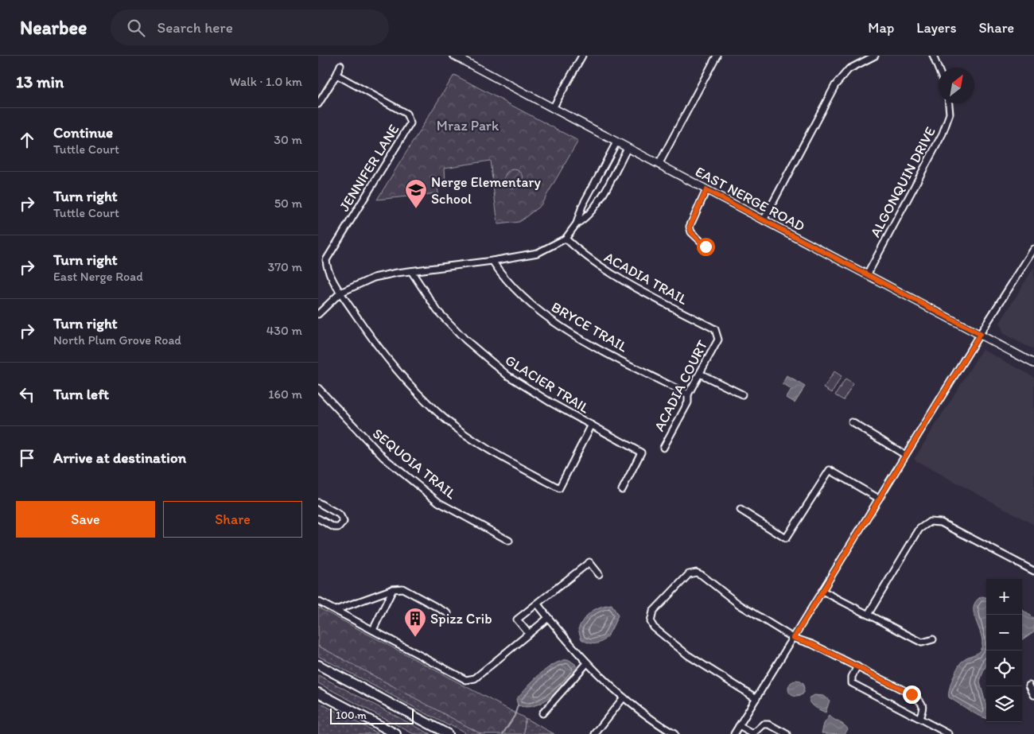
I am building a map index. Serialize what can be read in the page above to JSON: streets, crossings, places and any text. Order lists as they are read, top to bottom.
{
  "streets": {
    "main road": ["EAST NERGE ROAD"],
    "street": [
      "JENNIFER LANE",
      "ALGONQUIN DRIVE",
      "ACADIA TRAIL",
      "BRYCE TRAIL",
      "GLACIER TRAIL",
      "ACADIA COURT",
      "SEQUOIA TRAIL"
    ]
  },
  "crossings": [
    ["ALGONQUIN DRIVE", "EAST NERGE ROAD"],
    ["ACADIA TRAIL", "ACADIA COURT"],
    ["BRYCE TRAIL", "ACADIA COURT"]
  ],
  "parks": ["Mraz Park"],
  "places": {
    "school or university": ["Nerge Elementary School"],
    "building": ["Spizz Crib"]
  },
  "scale_bar": "100 m",
  "north": "top right",
  "page": {
    "header": "Nearbee",
    "search": "Search here",
    "nav": ["Map", "Layers", "Share"],
    "heading": ["13 min", "Walk · 1.0 km"],
    "list": [
      ["Continue", "Tuttle Court", "30 m"],
      ["Turn right", "Tuttle Court", "50 m"],
      ["Turn right", "East Nerge Road", "370 m"],
      ["Turn right", "North Plum Grove Road", "430 m"],
      ["Turn left", "160 m"],
      "Arrive at destination"
    ],
    "buttons": ["Save", "Share"],
    "map_buttons": ["+", "−"],
    "scale": "100 m"
  }
}
